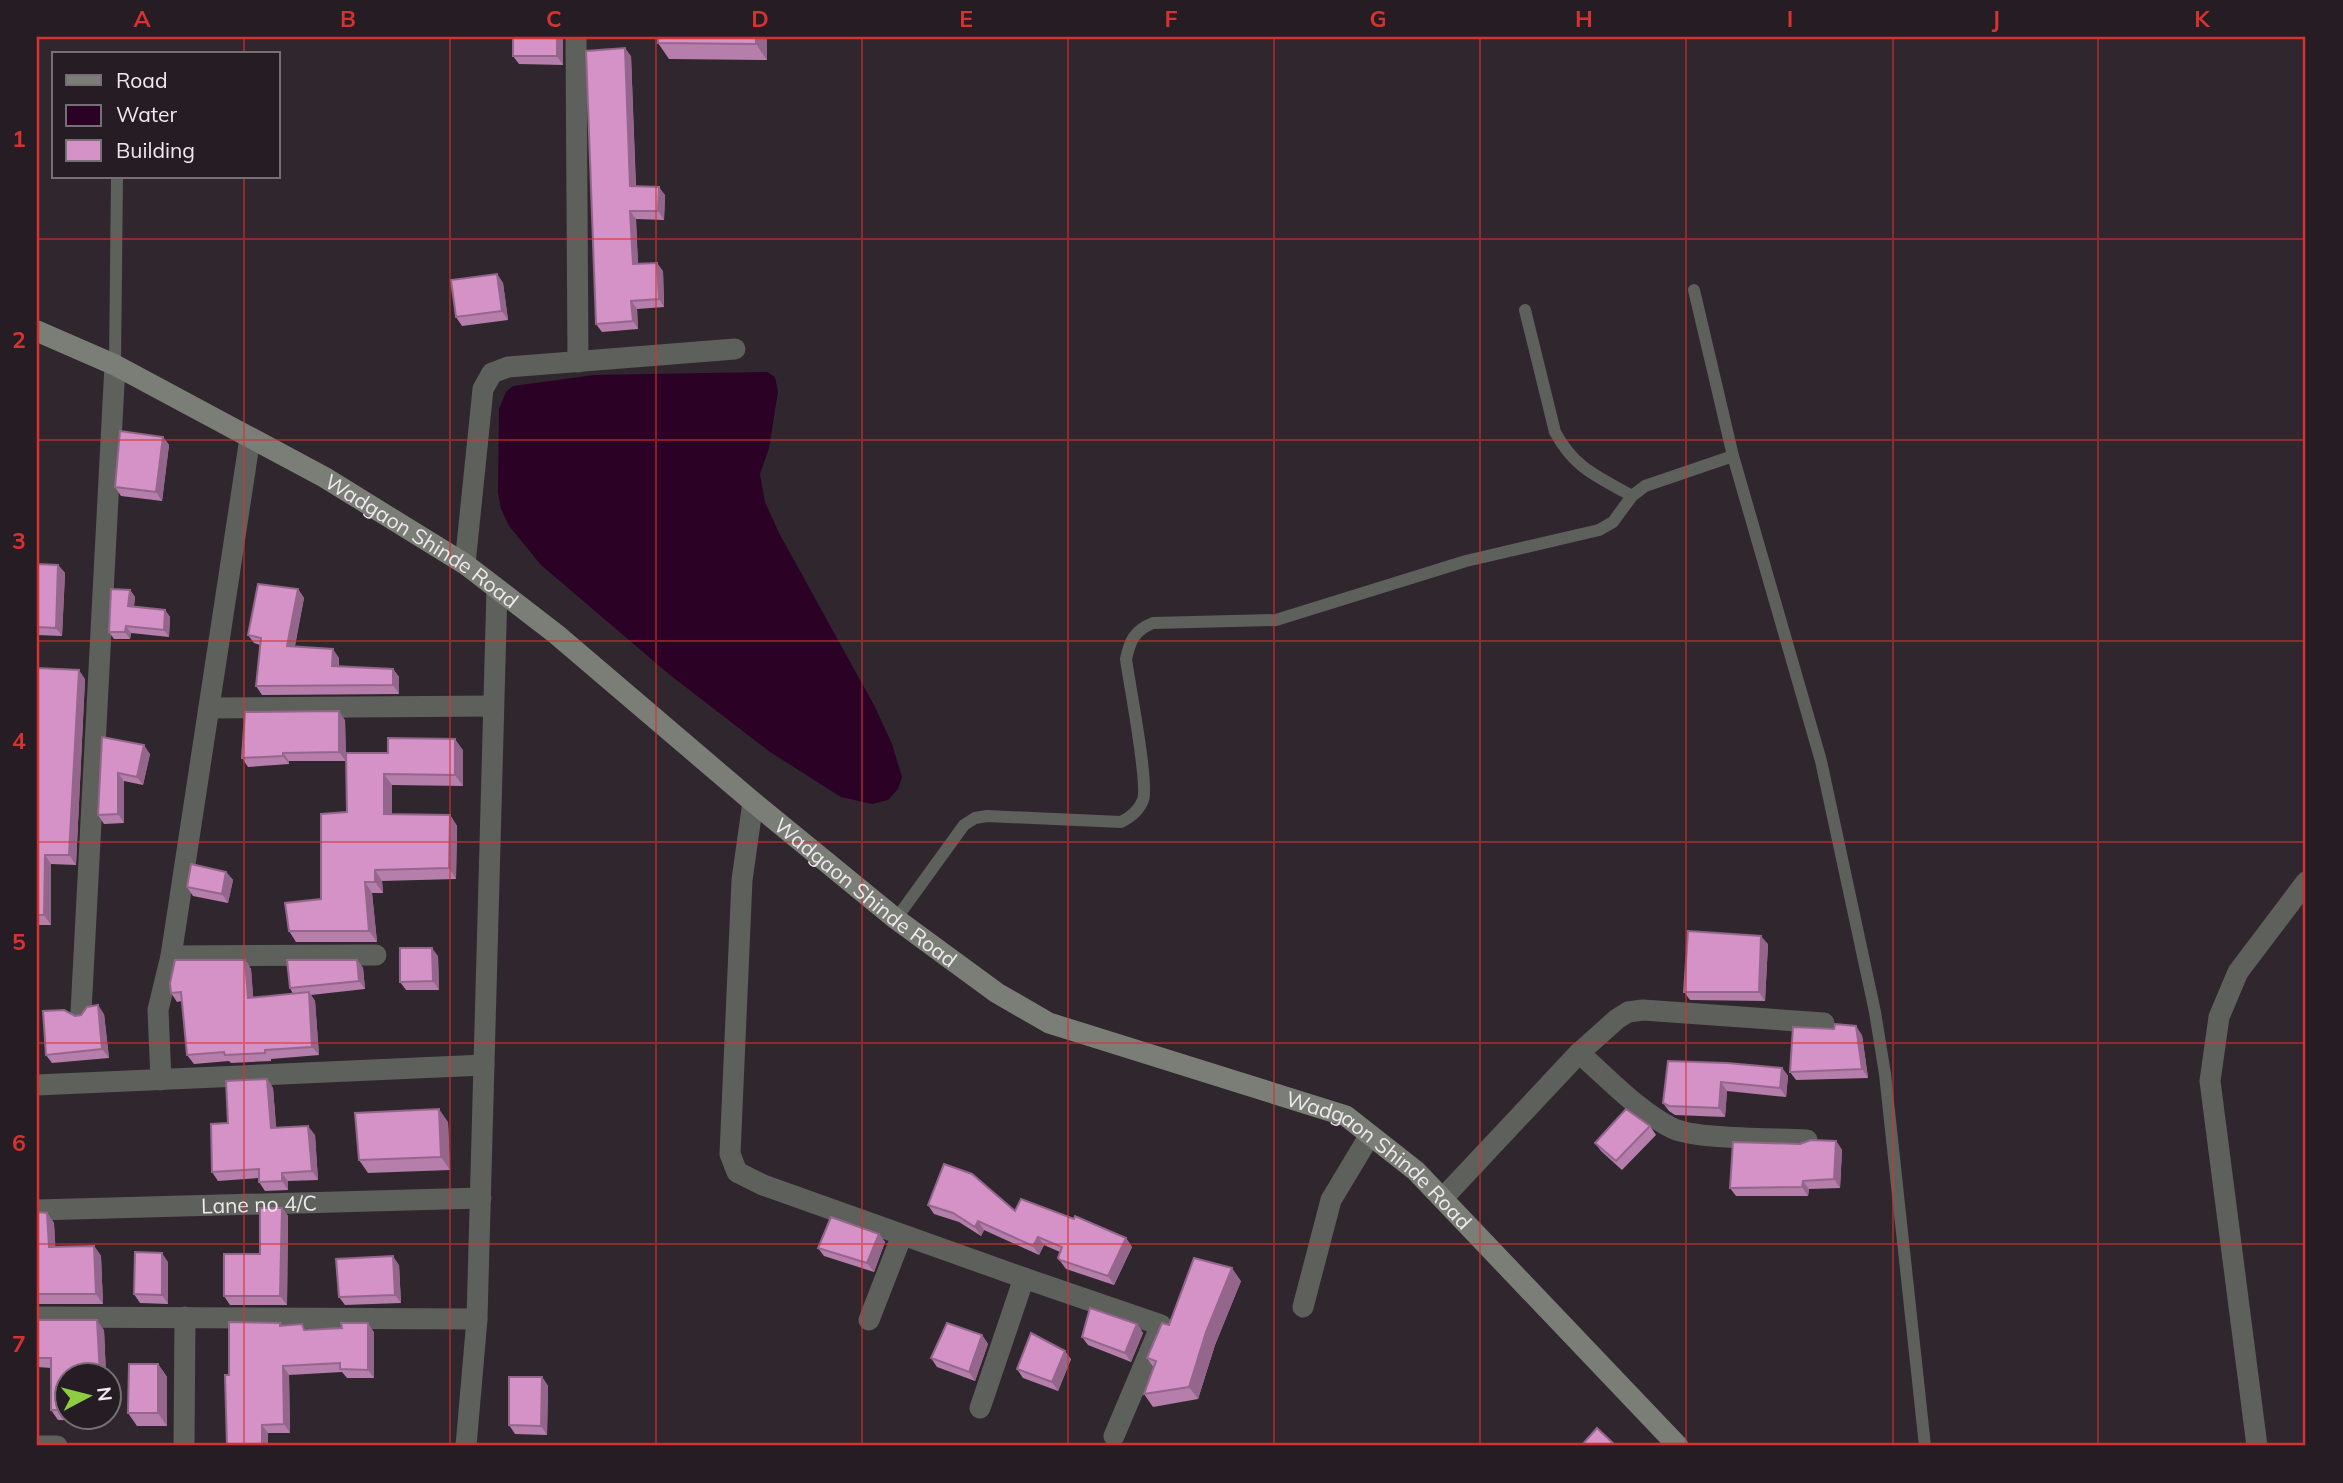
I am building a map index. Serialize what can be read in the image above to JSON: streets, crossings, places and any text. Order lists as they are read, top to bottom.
{
  "streets": {
    "street": ["Wadgaon Shinde Road", "Lane no 4/C"]
  },
  "legend": ["Road", "Water", "Building"],
  "north": "right",
  "grid": {
    "columns": [
      "A",
      "B",
      "C",
      "D",
      "E",
      "F",
      "G",
      "H",
      "I",
      "J",
      "K"
    ],
    "rows": [
      "1",
      "2",
      "3",
      "4",
      "5",
      "6",
      "7"
    ]
  }
}
